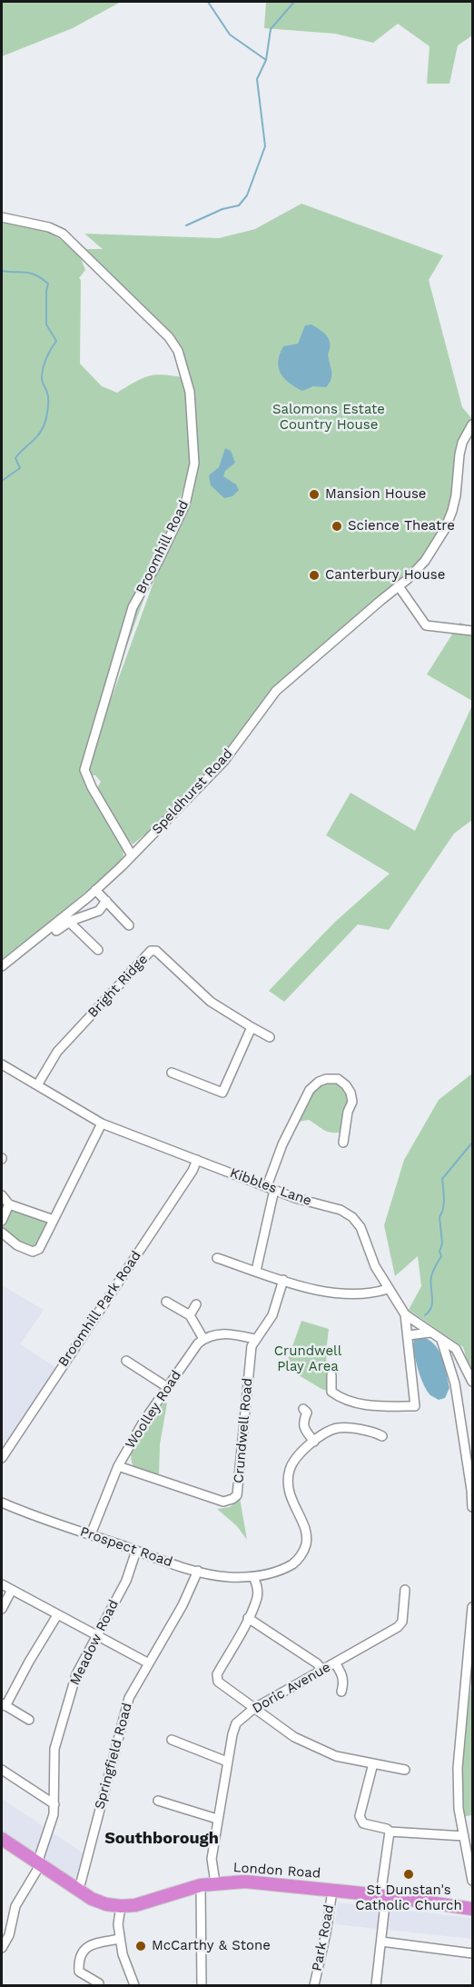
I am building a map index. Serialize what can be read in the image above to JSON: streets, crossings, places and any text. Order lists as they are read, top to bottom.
{
  "streets": {
    "highway": ["London Road"],
    "street": [
      "Broomhill Road",
      "Speldhurst Road",
      "Bright Ridge",
      "Kibbles Lane",
      "Broomhill Park Road",
      "Woolley Road",
      "Crundwell Road",
      "Prospect Road",
      "Meadow Road",
      "Doric Avenue",
      "Springfield Road",
      "Park Road"
    ]
  },
  "crossings": [
    ["Broomhill Road", "Speldhurst Road"],
    ["Bright Ridge", "Kibbles Lane"],
    ["Kibbles Lane", "Broomhill Park Road"],
    ["Woolley Road", "Crundwell Road"],
    ["Woolley Road", "Prospect Road"],
    ["Prospect Road", "Meadow Road"],
    ["Prospect Road", "Springfield Road"],
    ["Meadow Road", "London Road"],
    ["Doric Avenue", "London Road"],
    ["Springfield Road", "London Road"],
    ["London Road", "Park Road"]
  ],
  "districts": ["Southborough"],
  "parks": ["Salomons Estate Country House", "Crundwell Play Area"],
  "places": [
    "Mansion House",
    "Science Theatre",
    "Canterbury House",
    "St Dunstan's Catholic Church",
    "McCarthy & Stone"
  ]
}
